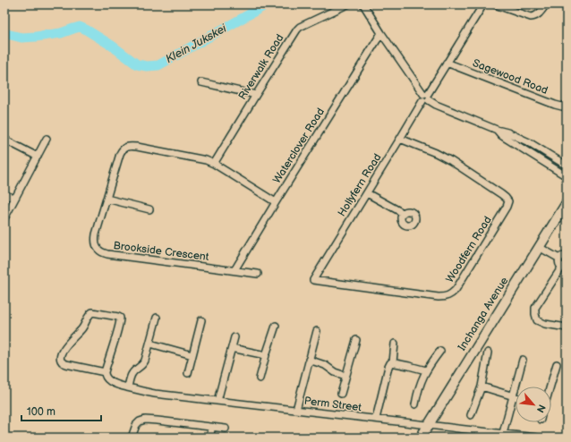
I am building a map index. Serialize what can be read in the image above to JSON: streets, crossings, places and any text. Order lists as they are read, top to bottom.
{
  "streets": {
    "street": [
      "Riverwalk Road",
      "Sagewood Road",
      "Waterclover Road",
      "Hollyfern Road",
      "Woodfern Road",
      "Brookside Crescent",
      "Inchanga Avenue",
      "Perm Street"
    ]
  },
  "crossings": [
    ["Riverwalk Road", "Brookside Crescent"],
    ["Sagewood Road", "Hollyfern Road"],
    ["Waterclover Road", "Brookside Crescent"],
    ["Hollyfern Road", "Woodfern Road"],
    ["Inchanga Avenue", "Perm Street"]
  ],
  "water": ["Klein Jukskei"],
  "scale_bar": "100 m",
  "north": "bottom right"
}
